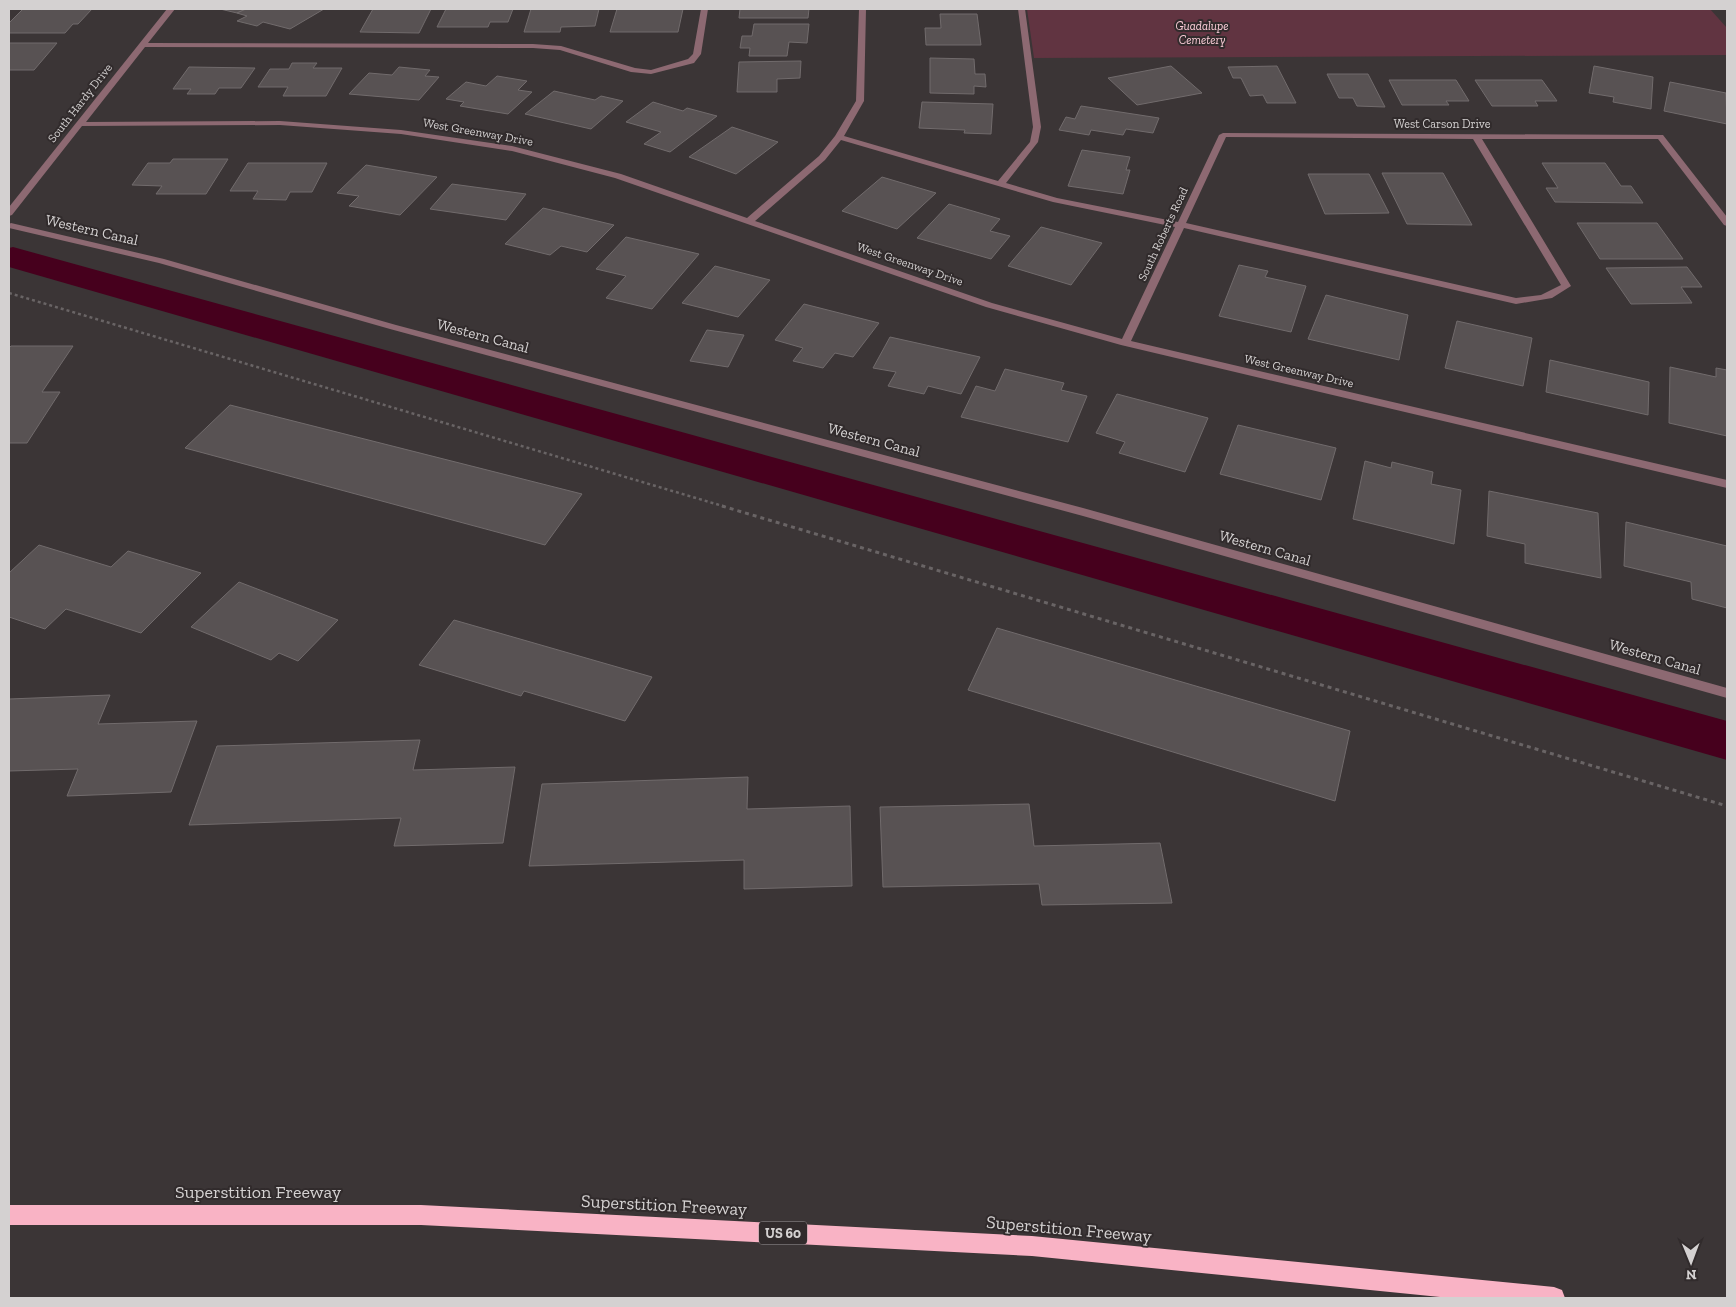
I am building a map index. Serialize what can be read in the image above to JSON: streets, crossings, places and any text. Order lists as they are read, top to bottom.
{
  "streets": {
    "highway": ["Superstition Freeway", "US 60"],
    "street": [
      "South Hardy Drive",
      "West Carson Drive",
      "West Greenway Drive",
      "Western Canal",
      "South Roberts Road"
    ]
  },
  "crossings": [
    ["South Hardy Drive", "West Greenway Drive"],
    ["South Hardy Drive", "Western Canal"],
    ["West Carson Drive", "South Roberts Road"],
    ["West Greenway Drive", "South Roberts Road"]
  ],
  "parks": ["Guadalupe Cemetery"],
  "north": "bottom"
}
